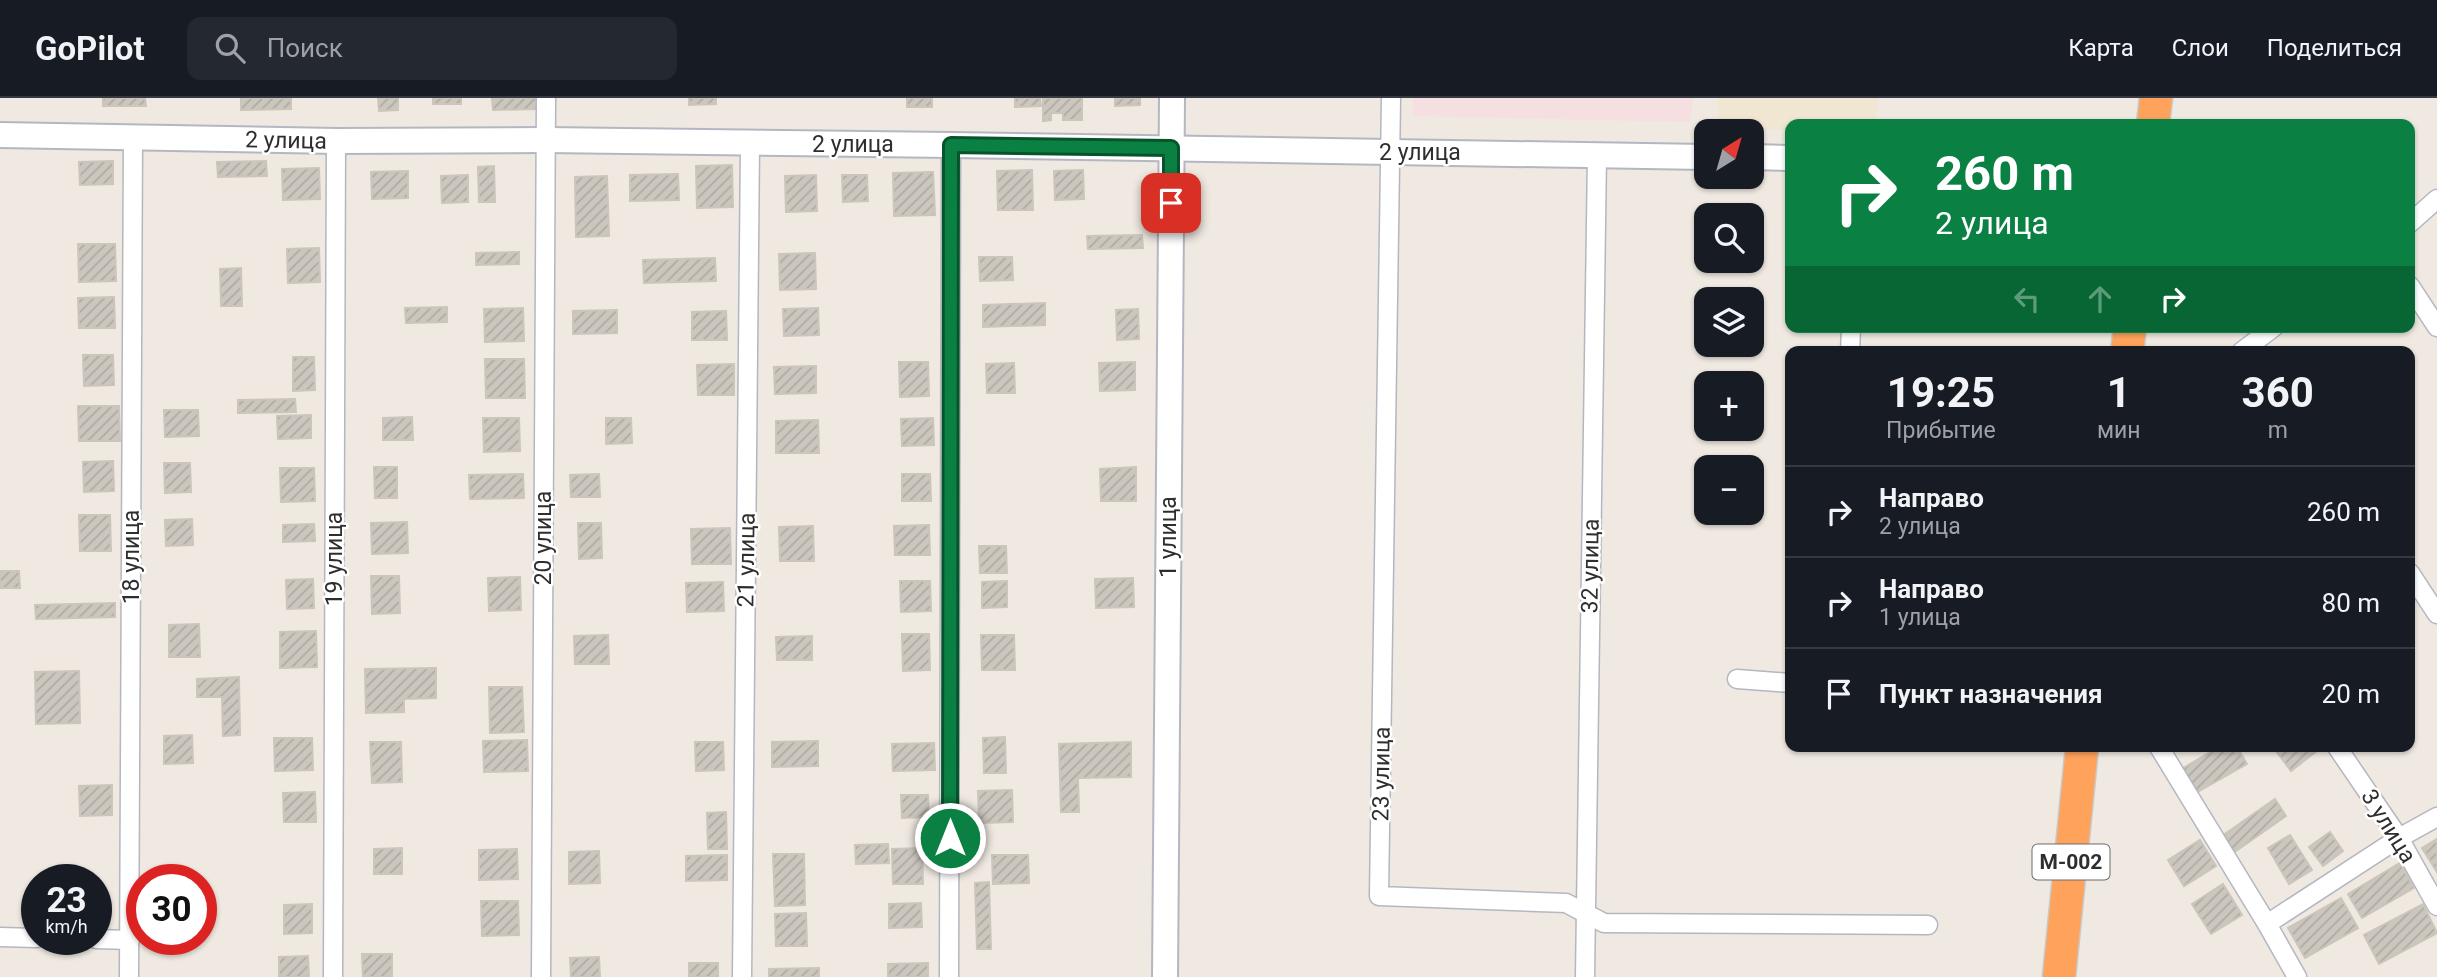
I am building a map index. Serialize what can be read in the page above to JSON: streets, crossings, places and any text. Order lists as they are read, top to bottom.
{
  "streets": {
    "highway": ["M-002"],
    "street": [
      "2 улица",
      "1 улица",
      "20 улица",
      "18 улица",
      "19 улица",
      "21 улица",
      "32 улица",
      "23 улица",
      "3 улица"
    ]
  },
  "crossings": [
    ["2 улица", "1 улица"],
    ["2 улица", "20 улица"],
    ["2 улица", "18 улица"],
    ["2 улица", "19 улица"],
    ["2 улица", "21 улица"],
    ["2 улица", "32 улица"],
    ["2 улица", "23 улица"],
    ["32 улица", "23 улица"]
  ],
  "north": "top right",
  "page": {
    "header": "GoPilot",
    "search": "Поиск",
    "nav": ["Карта", "Слои", "Поделиться"],
    "map_buttons": ["+", "−"],
    "turn": ["260 m", "2 улица"],
    "eta": [
      "19:25",
      "Прибытие",
      "1",
      "мин",
      "360",
      "m"
    ],
    "list": [
      {
        "name": "Направо",
        "note": "2 улица",
        "value": "260 m"
      },
      {
        "name": "Направо",
        "note": "1 улица",
        "value": "80 m"
      },
      {
        "name": "Пункт назначения",
        "value": "20 m"
      }
    ],
    "speed": "23 km/h",
    "limit": "30"
  }
}
